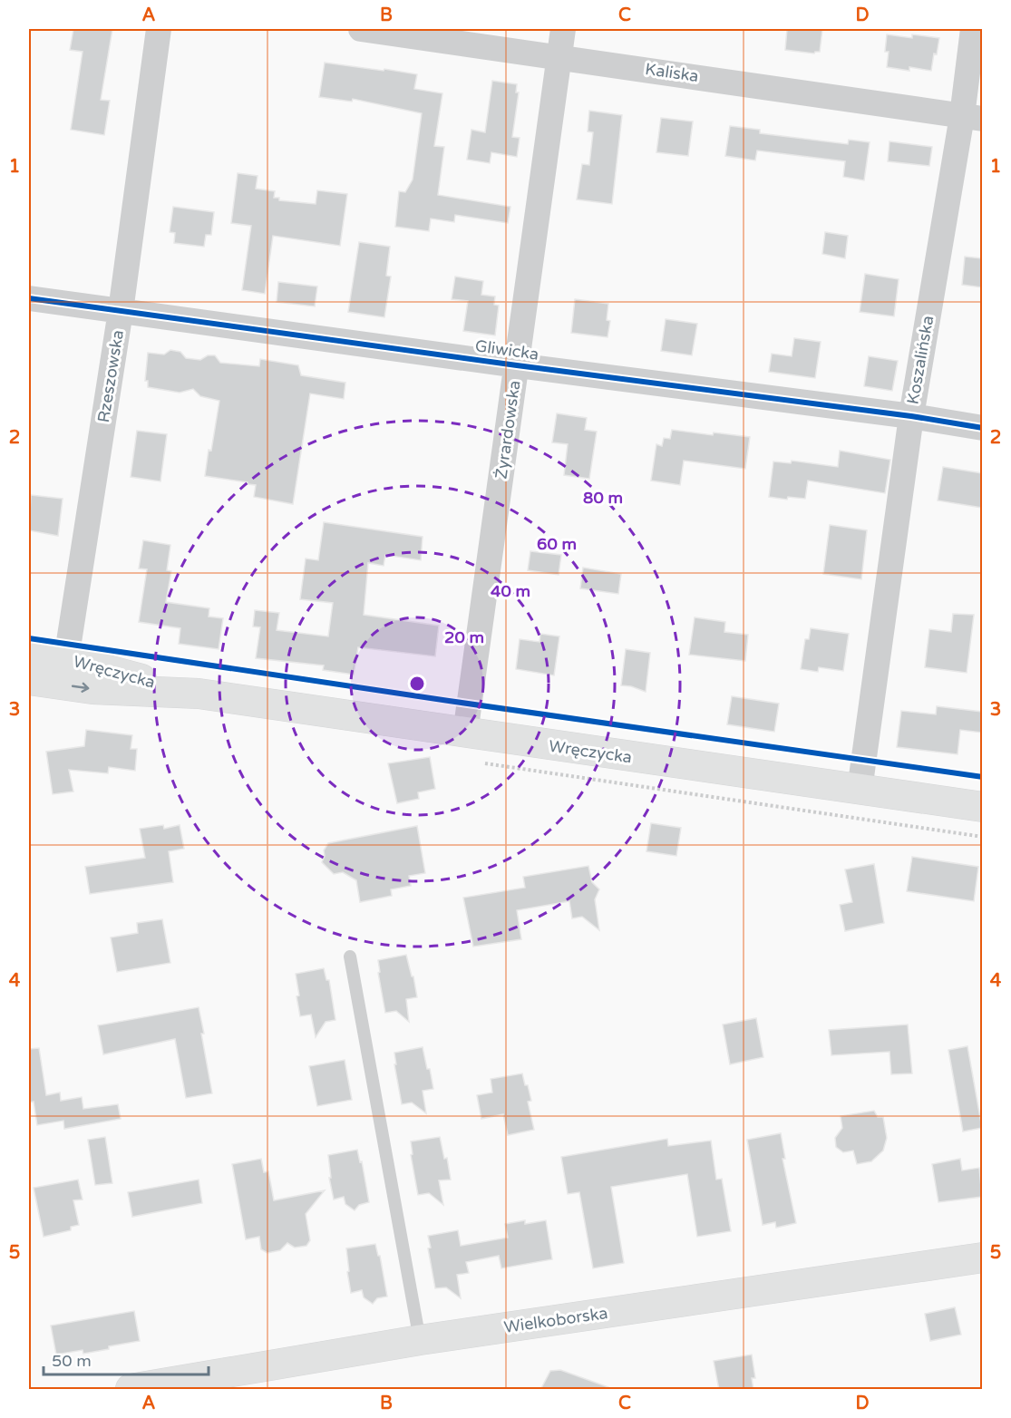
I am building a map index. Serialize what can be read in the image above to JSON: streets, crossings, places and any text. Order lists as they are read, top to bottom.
{
  "streets": {
    "main road": ["Wręczycka", "Wielkoborska"],
    "street": [
      "Kaliska",
      "Gliwicka",
      "Koszalińska",
      "Rzeszowska",
      "Żyrardowska"
    ]
  },
  "crossings": [
    ["Kaliska", "Koszalińska"],
    ["Kaliska", "Żyrardowska"],
    ["Gliwicka", "Koszalińska"],
    ["Gliwicka", "Rzeszowska"],
    ["Gliwicka", "Żyrardowska"],
    ["Koszalińska", "Wręczycka"],
    ["Rzeszowska", "Wręczycka"],
    ["Żyrardowska", "Wręczycka"]
  ],
  "scale_bar": "50 m",
  "grid": {
    "columns": [
      "A",
      "B",
      "C",
      "D"
    ],
    "rows": [
      "1",
      "2",
      "3",
      "4",
      "5"
    ]
  },
  "rings": [
    "80 m",
    "60 m",
    "40 m",
    "20 m"
  ]
}
